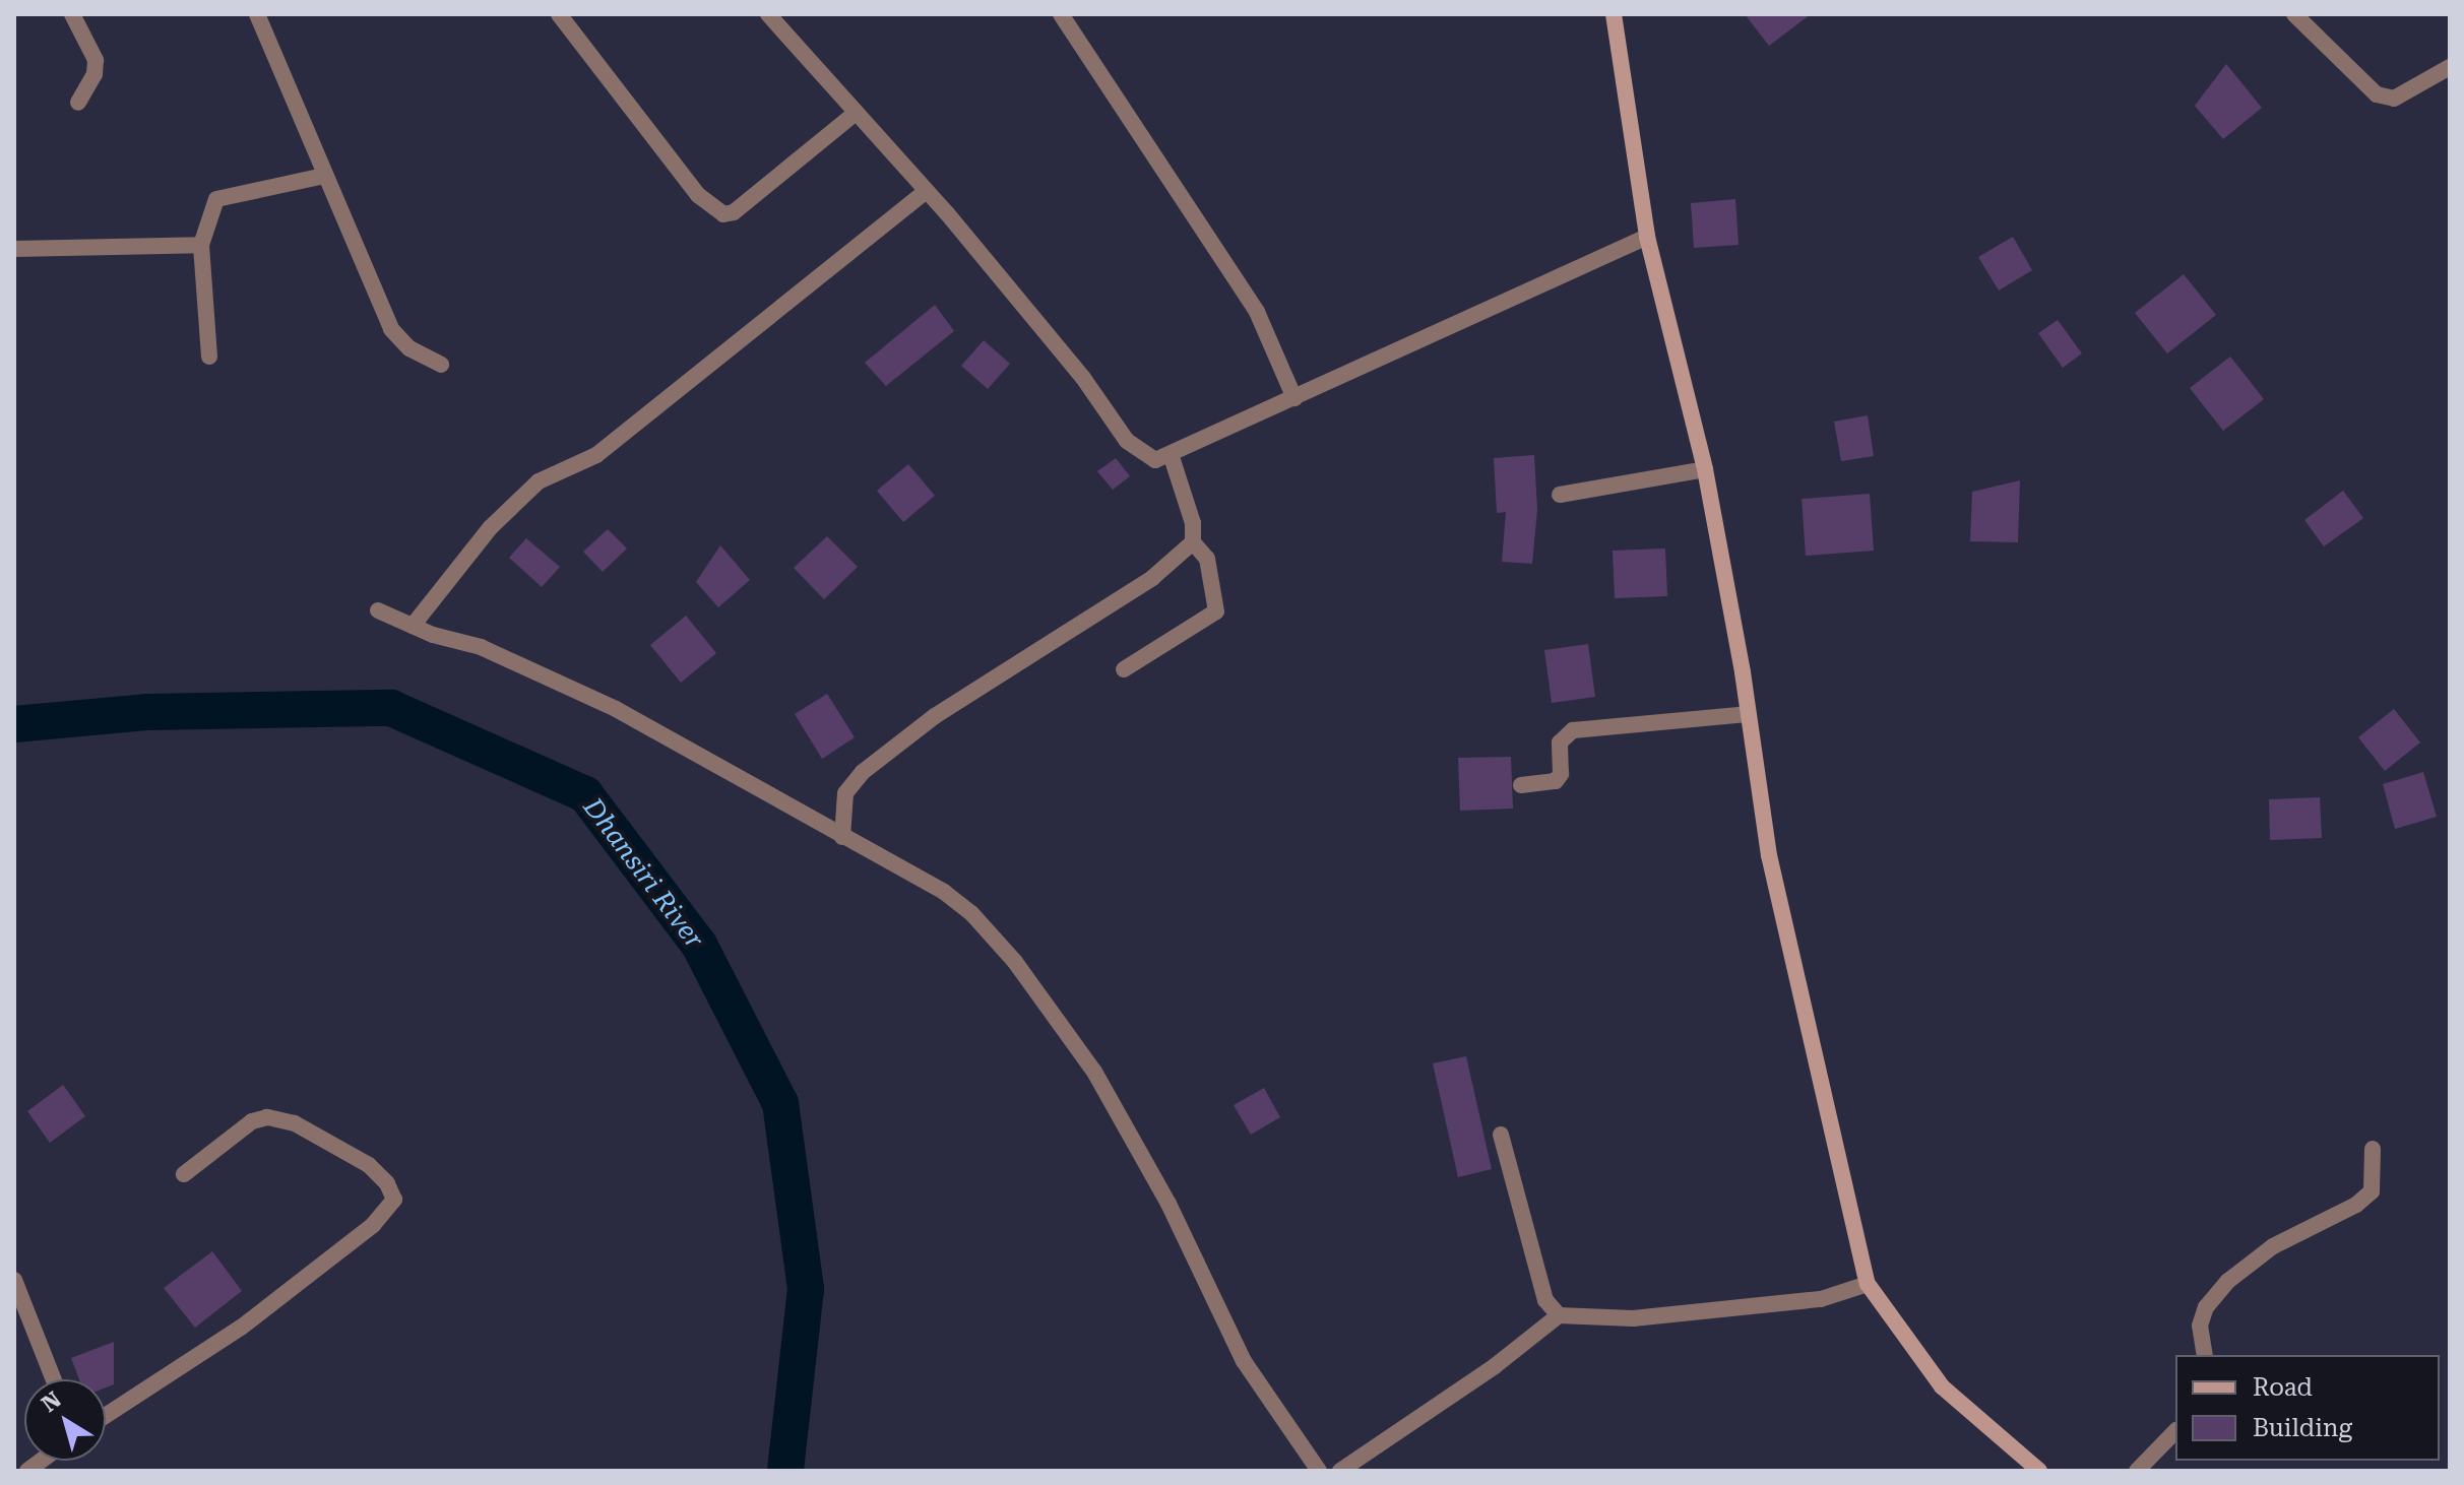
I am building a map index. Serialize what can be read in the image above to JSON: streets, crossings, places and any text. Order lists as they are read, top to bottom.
{
  "water": ["Dhansiri River"],
  "legend": ["Road", "Building"],
  "north": "top left"
}
